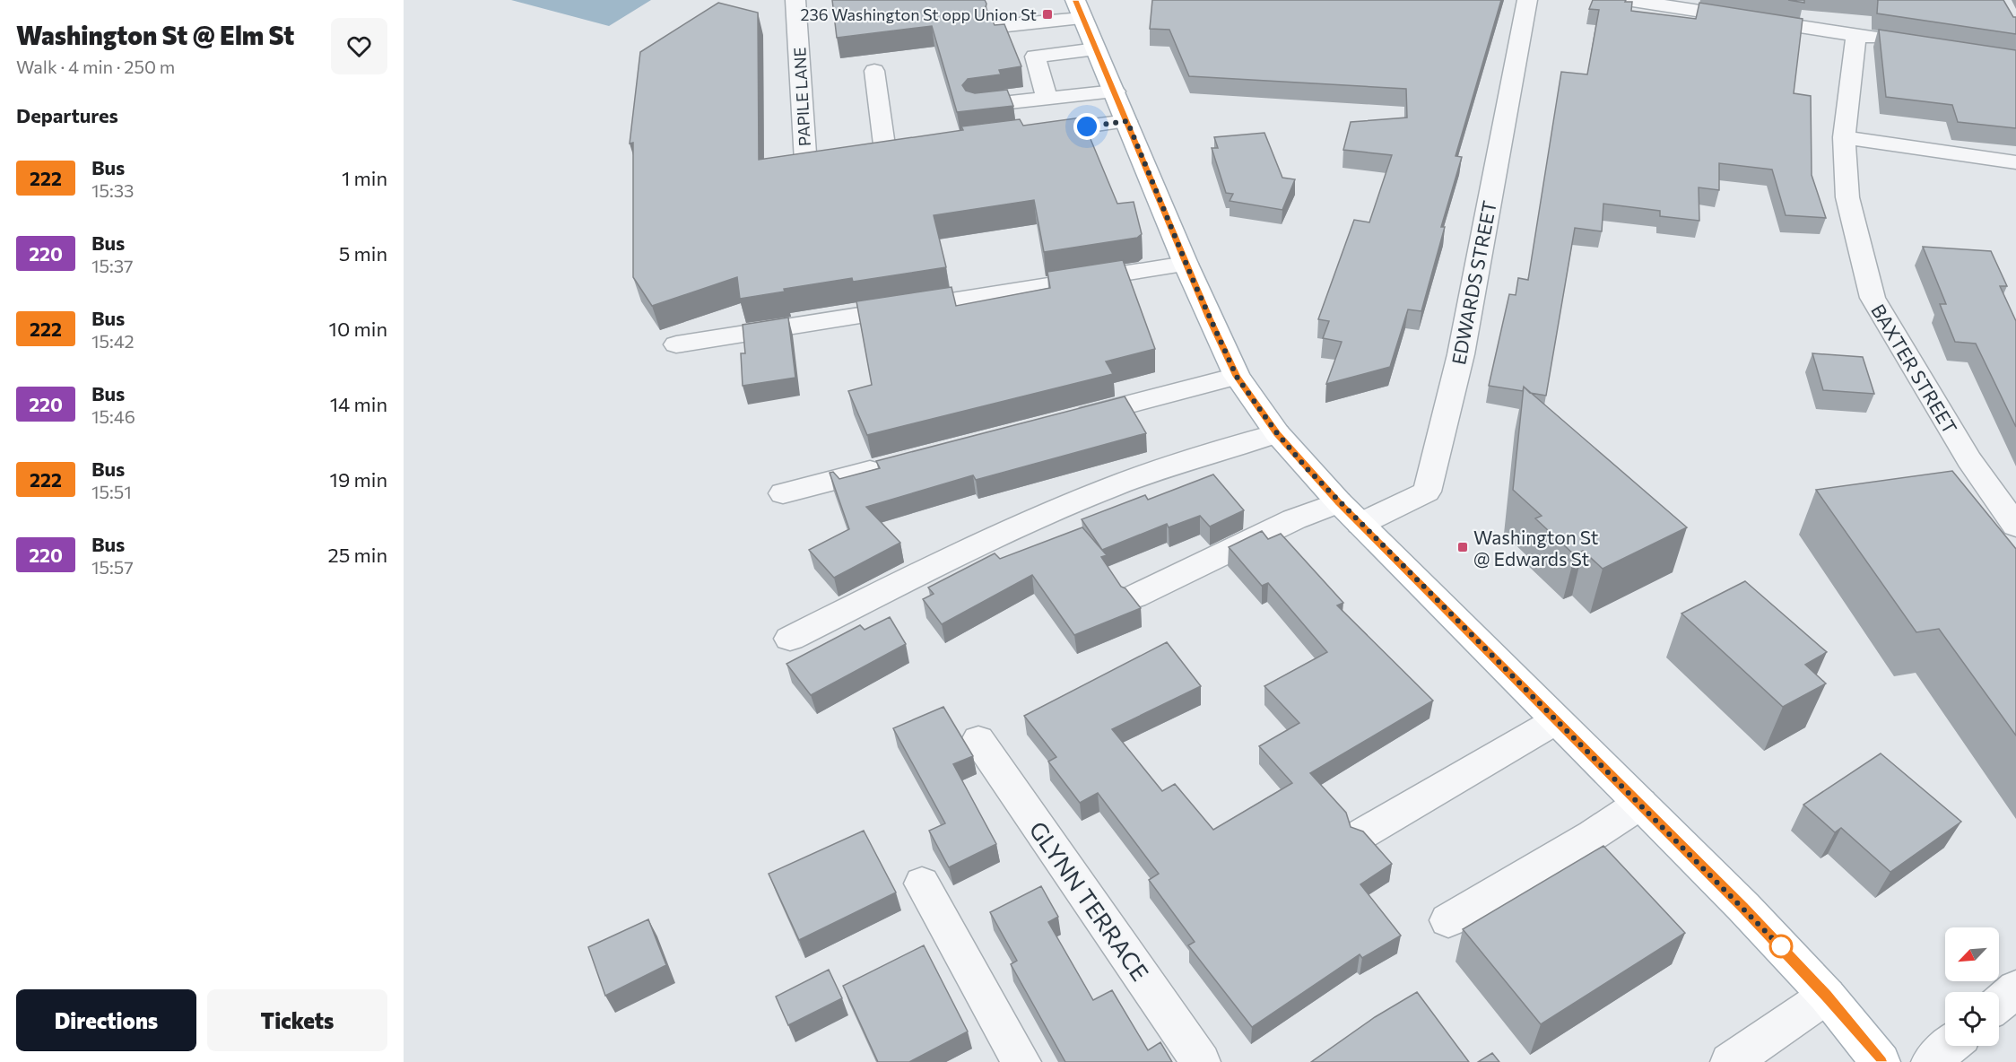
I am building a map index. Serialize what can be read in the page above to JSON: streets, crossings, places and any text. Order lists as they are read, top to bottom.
{
  "streets": {
    "street": [
      "PAPILE LANE",
      "EDWARDS STREET",
      "BAXTER STREET",
      "GLYNN TERRACE"
    ]
  },
  "places": {
    "transit": ["236 Washington St opp Union St", "Washington St @ Edwards St"]
  },
  "lines": ["bus line 222"],
  "north": "bottom left",
  "page": {
    "heading": [
      ["Washington St @ Elm St", "Walk · 4 min · 250 m"],
      "Departures"
    ],
    "list": [
      {
        "mark": "222",
        "name": "Bus",
        "note": "15:33",
        "value": "1 min"
      },
      {
        "mark": "220",
        "name": "Bus",
        "note": "15:37",
        "value": "5 min"
      },
      {
        "mark": "222",
        "name": "Bus",
        "note": "15:42",
        "value": "10 min"
      },
      {
        "mark": "220",
        "name": "Bus",
        "note": "15:46",
        "value": "14 min"
      },
      {
        "mark": "222",
        "name": "Bus",
        "note": "15:51",
        "value": "19 min"
      },
      {
        "mark": "220",
        "name": "Bus",
        "note": "15:57",
        "value": "25 min"
      }
    ],
    "buttons": ["Directions", "Tickets"]
  }
}
